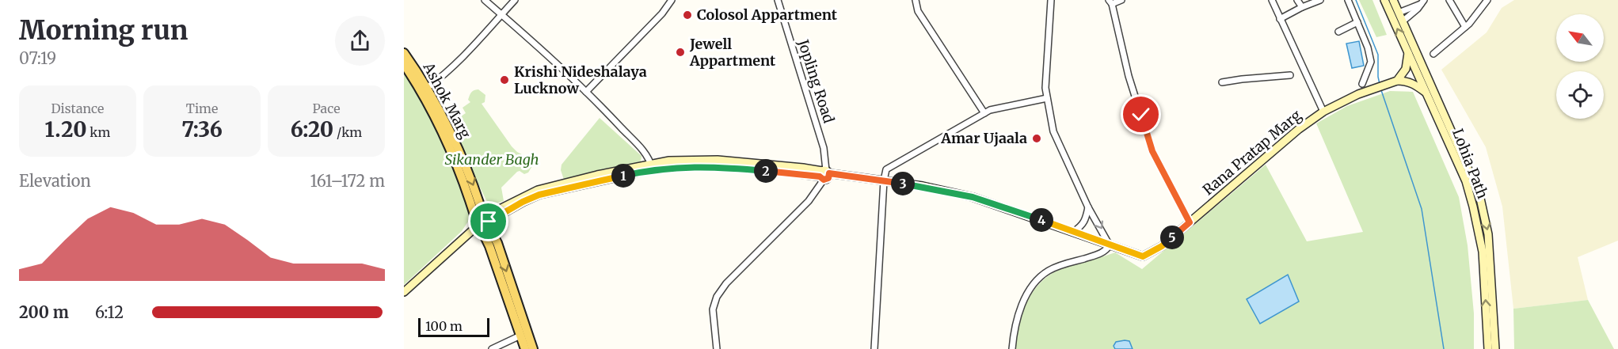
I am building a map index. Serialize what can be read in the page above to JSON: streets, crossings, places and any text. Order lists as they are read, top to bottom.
{
  "streets": {
    "main road": ["Ashok Marg"],
    "street": ["Jopling Road", "Rana Pratap Marg", "Lohia Path"]
  },
  "crossings": [
    ["Jopling Road", "Rana Pratap Marg"],
    ["Ashok Marg", "Rana Pratap Marg"]
  ],
  "parks": ["Sikander Bagh"],
  "places": [
    "Colosol Appartment",
    "Jewell Appartment",
    "Krishi Nideshalaya Lucknow",
    "Amar Ujaala"
  ],
  "scale_bar": "100 m",
  "north": "top left",
  "page": {
    "heading": ["Morning run", "07:19"],
    "stats": [
      ["Distance", "1.20 km"],
      ["Time", "7:36"],
      ["Pace", "6:20 /km"]
    ],
    "pins": [
      "2",
      "1",
      "3",
      "4",
      "5"
    ],
    "chart": ["Elevation", "161–172 m"],
    "list": [
      {
        "name": "200 m",
        "note": "6:12"
      }
    ],
    "scale": "100 m"
  }
}
